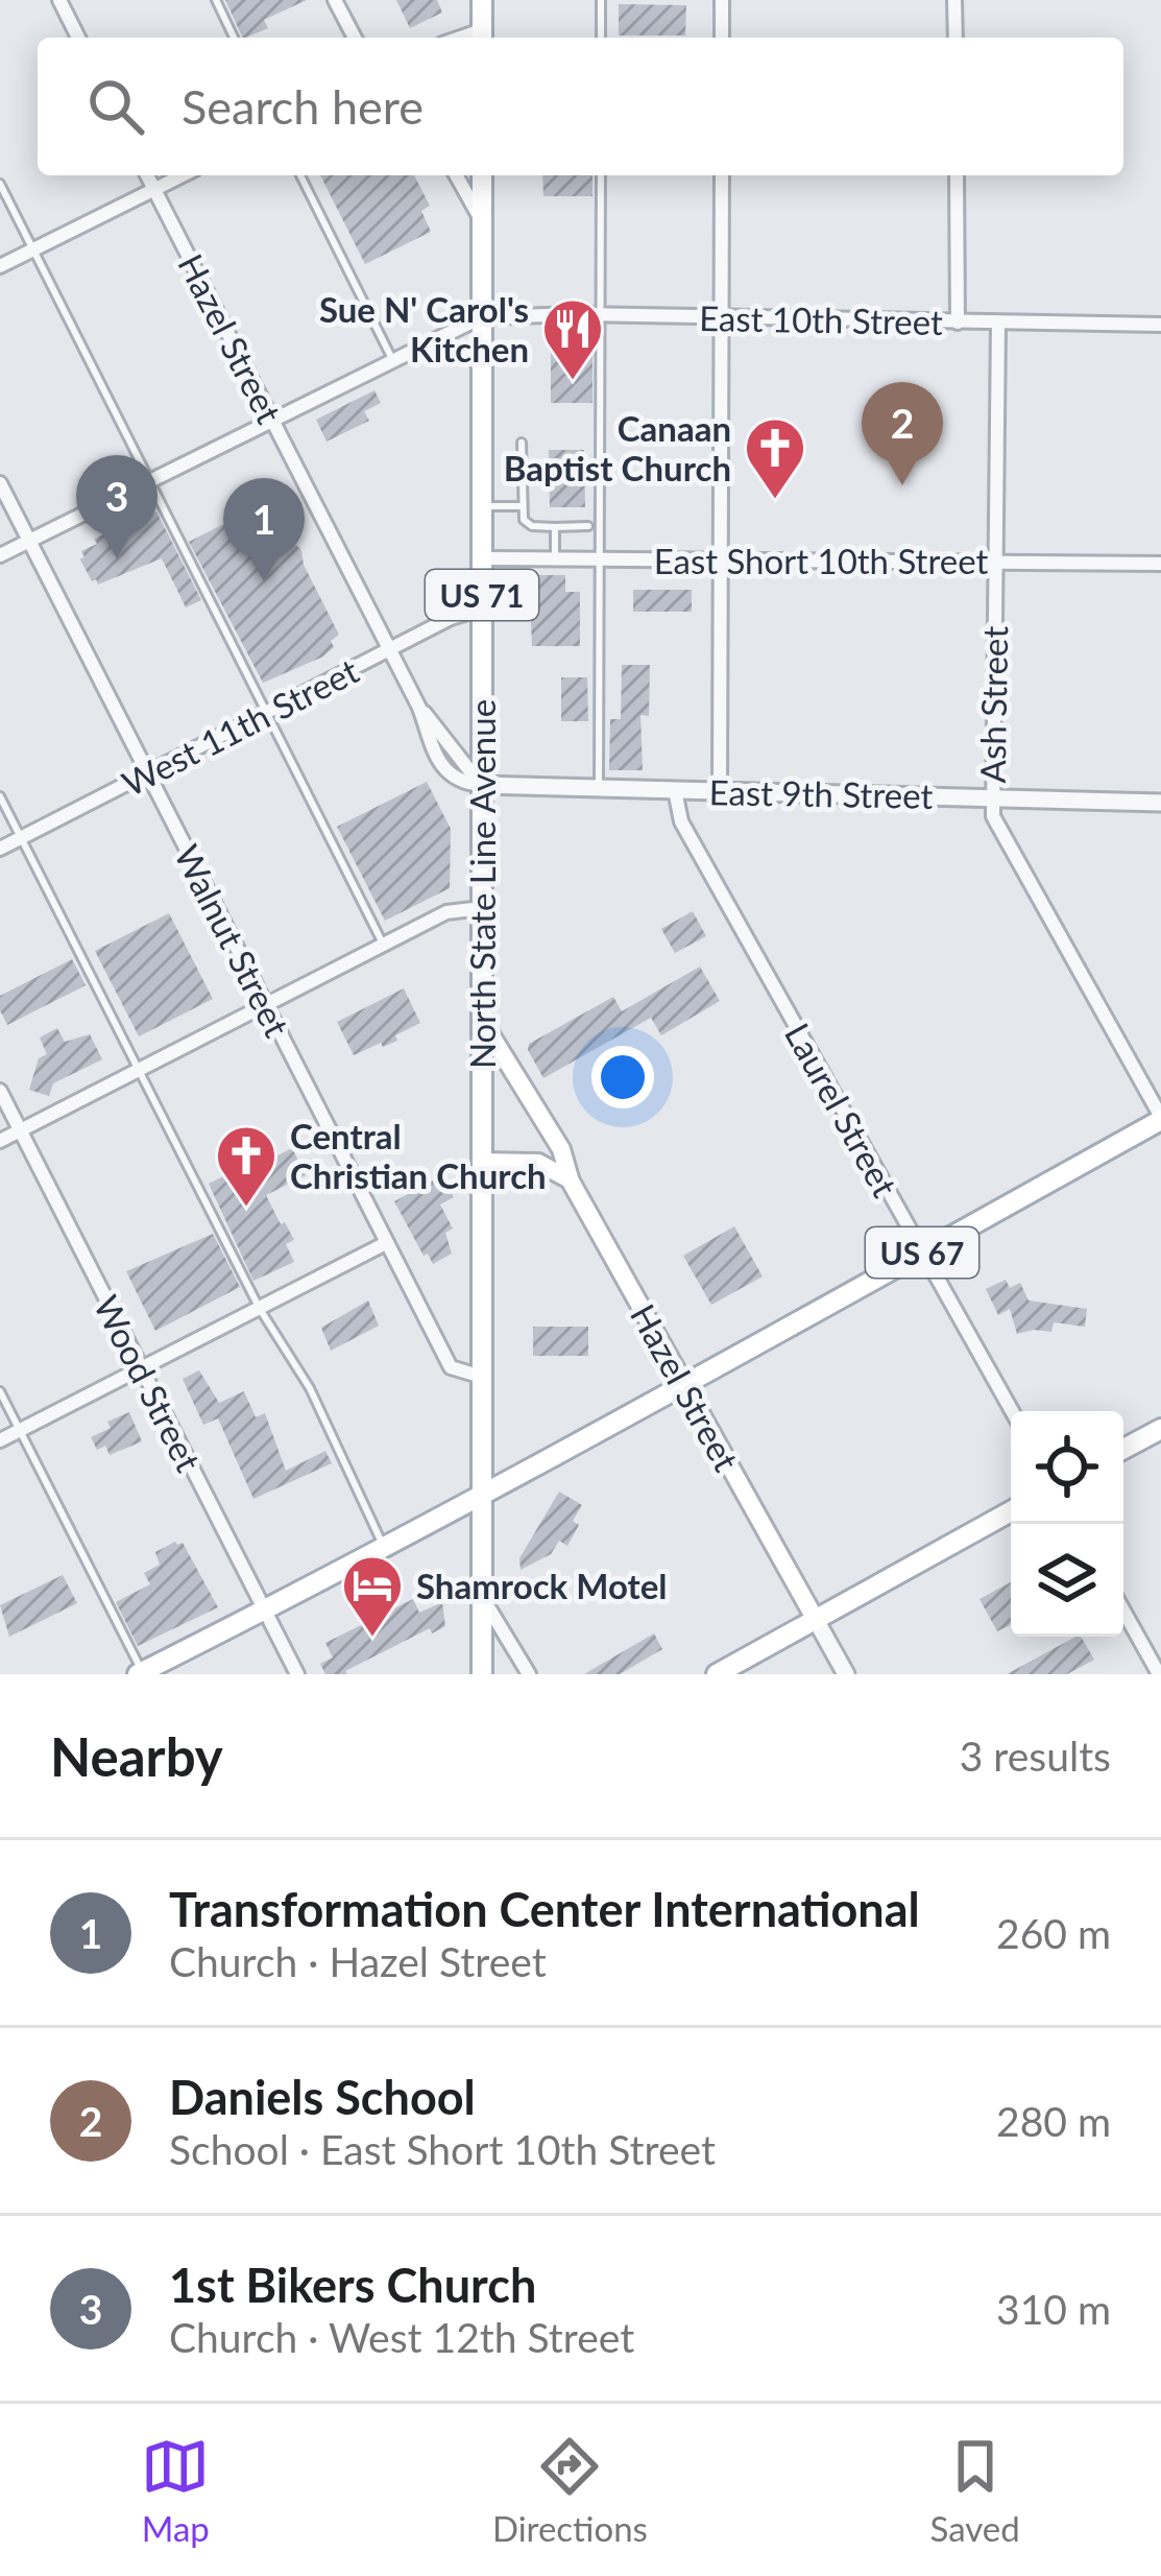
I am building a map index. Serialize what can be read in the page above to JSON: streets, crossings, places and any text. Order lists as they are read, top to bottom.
{
  "streets": {
    "main road": [
      "Hazel Street",
      "US 71",
      "North State Line Avenue",
      "US 67"
    ],
    "street": [
      "East 10th Street",
      "East Short 10th Street",
      "Ash Street",
      "West 11th Street",
      "East 9th Street",
      "Walnut Street",
      "Laurel Street",
      "Wood Street"
    ]
  },
  "crossings": [
    ["East 10th Street", "Ash Street"],
    ["East 10th Street", "North State Line Avenue"],
    ["Hazel Street", "West 11th Street"],
    ["Hazel Street", "East 9th Street"],
    ["Hazel Street", "North State Line Avenue"],
    ["Hazel Street", "US 67"],
    ["East Short 10th Street", "Ash Street"],
    ["East Short 10th Street", "North State Line Avenue"],
    ["Ash Street", "East 9th Street"],
    ["Ash Street", "US 67"],
    ["West 11th Street", "North State Line Avenue"],
    ["West 11th Street", "Walnut Street"],
    ["East 9th Street", "North State Line Avenue"],
    ["East 9th Street", "Laurel Street"],
    ["North State Line Avenue", "Walnut Street"],
    ["North State Line Avenue", "US 67"],
    ["Laurel Street", "US 67"],
    ["US 67", "Wood Street"]
  ],
  "places": {
    "restaurant": ["Sue N' Carol's Kitchen"],
    "church": ["Canaan Baptist Church", "Central Christian Church"],
    "hotel": ["Shamrock Motel"]
  },
  "page": {
    "search": "Search here",
    "pins": ["2", "3", "1"],
    "heading": ["Nearby", "3 results"],
    "list": [
      {
        "mark": "1",
        "name": "Transformation Center International",
        "note": "Church · Hazel Street",
        "value": "260 m"
      },
      {
        "mark": "2",
        "name": "Daniels School",
        "note": "School · East Short 10th Street",
        "value": "280 m"
      },
      {
        "mark": "3",
        "name": "1st Bikers Church",
        "note": "Church · West 12th Street",
        "value": "310 m"
      }
    ],
    "nav": ["Map", "Directions", "Saved"]
  }
}
